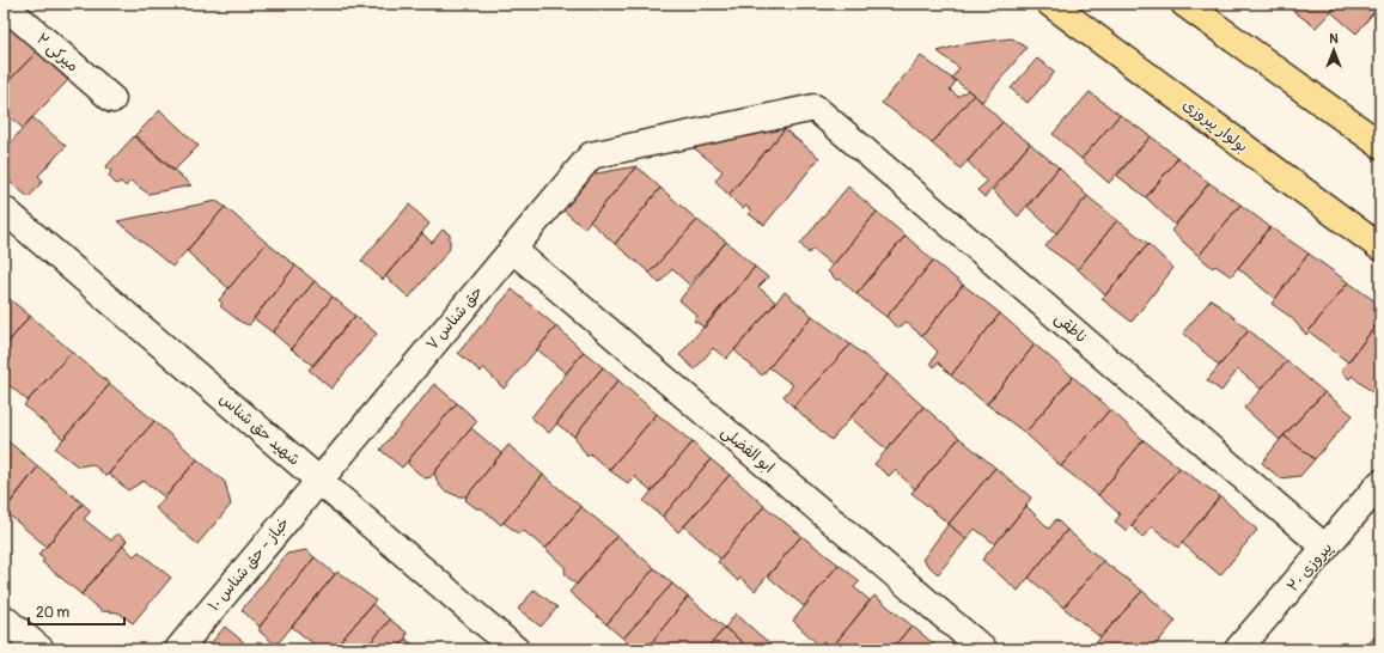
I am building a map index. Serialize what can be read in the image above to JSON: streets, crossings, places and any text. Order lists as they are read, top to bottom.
{
  "streets": {
    "main road": ["بولوار پیروزی"],
    "street": [
      "میرکی ۲",
      "حق شناس ۷",
      "ناطقی",
      "شهید حق شناس",
      "ابو الفضلی",
      "خباز - حق شناس ۱۰",
      "پیروزی ۲۰"
    ]
  },
  "crossings": [
    ["حق شناس ۷", "ناطقی"],
    ["حق شناس ۷", "شهید حق شناس"],
    ["حق شناس ۷", "ابو الفضلی"],
    ["حق شناس ۷", "خباز - حق شناس ۱۰"],
    ["ناطقی", "پیروزی ۲۰"],
    ["شهید حق شناس", "خباز - حق شناس ۱۰"]
  ],
  "scale_bar": "20 m",
  "north": "top"
}
